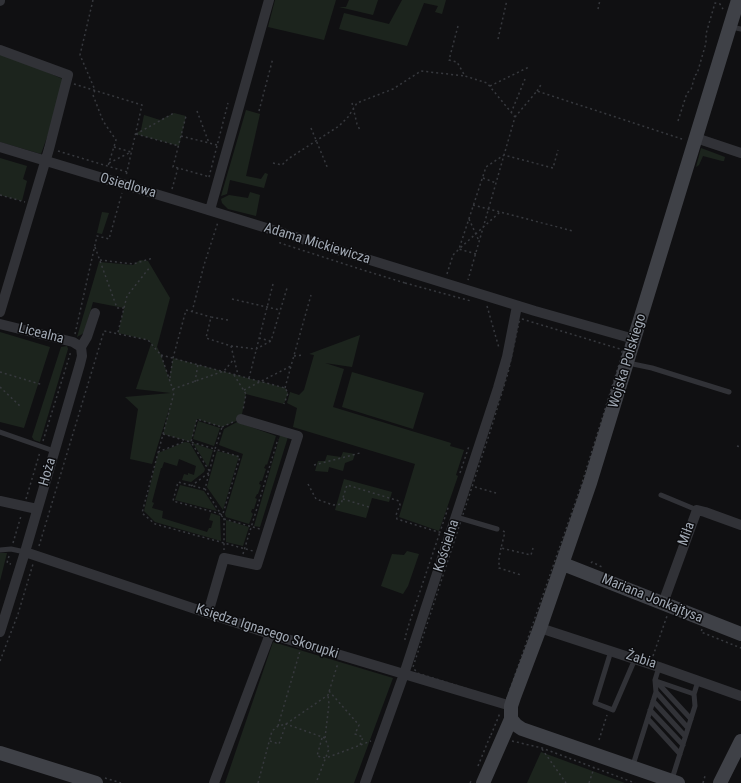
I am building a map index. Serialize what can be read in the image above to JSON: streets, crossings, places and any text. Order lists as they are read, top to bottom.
{
  "streets": {
    "street": [
      "Osiedlowa",
      "Adama Mickiewicza",
      "Licealna",
      "Wojska Polskiego",
      "Hoża",
      "Miła",
      "Kościelna",
      "Mariana Jonkajtysa",
      "Księdza Ignacego Skorupki",
      "Żabia"
    ]
  },
  "crossings": [
    ["Osiedlowa", "Adama Mickiewicza"],
    ["Adama Mickiewicza", "Wojska Polskiego"],
    ["Adama Mickiewicza", "Kościelna"],
    ["Licealna", "Hoża"],
    ["Wojska Polskiego", "Mariana Jonkajtysa"],
    ["Wojska Polskiego", "Księdza Ignacego Skorupki"],
    ["Wojska Polskiego", "Żabia"],
    ["Hoża", "Księdza Ignacego Skorupki"],
    ["Miła", "Mariana Jonkajtysa"],
    ["Kościelna", "Księdza Ignacego Skorupki"]
  ]
}
